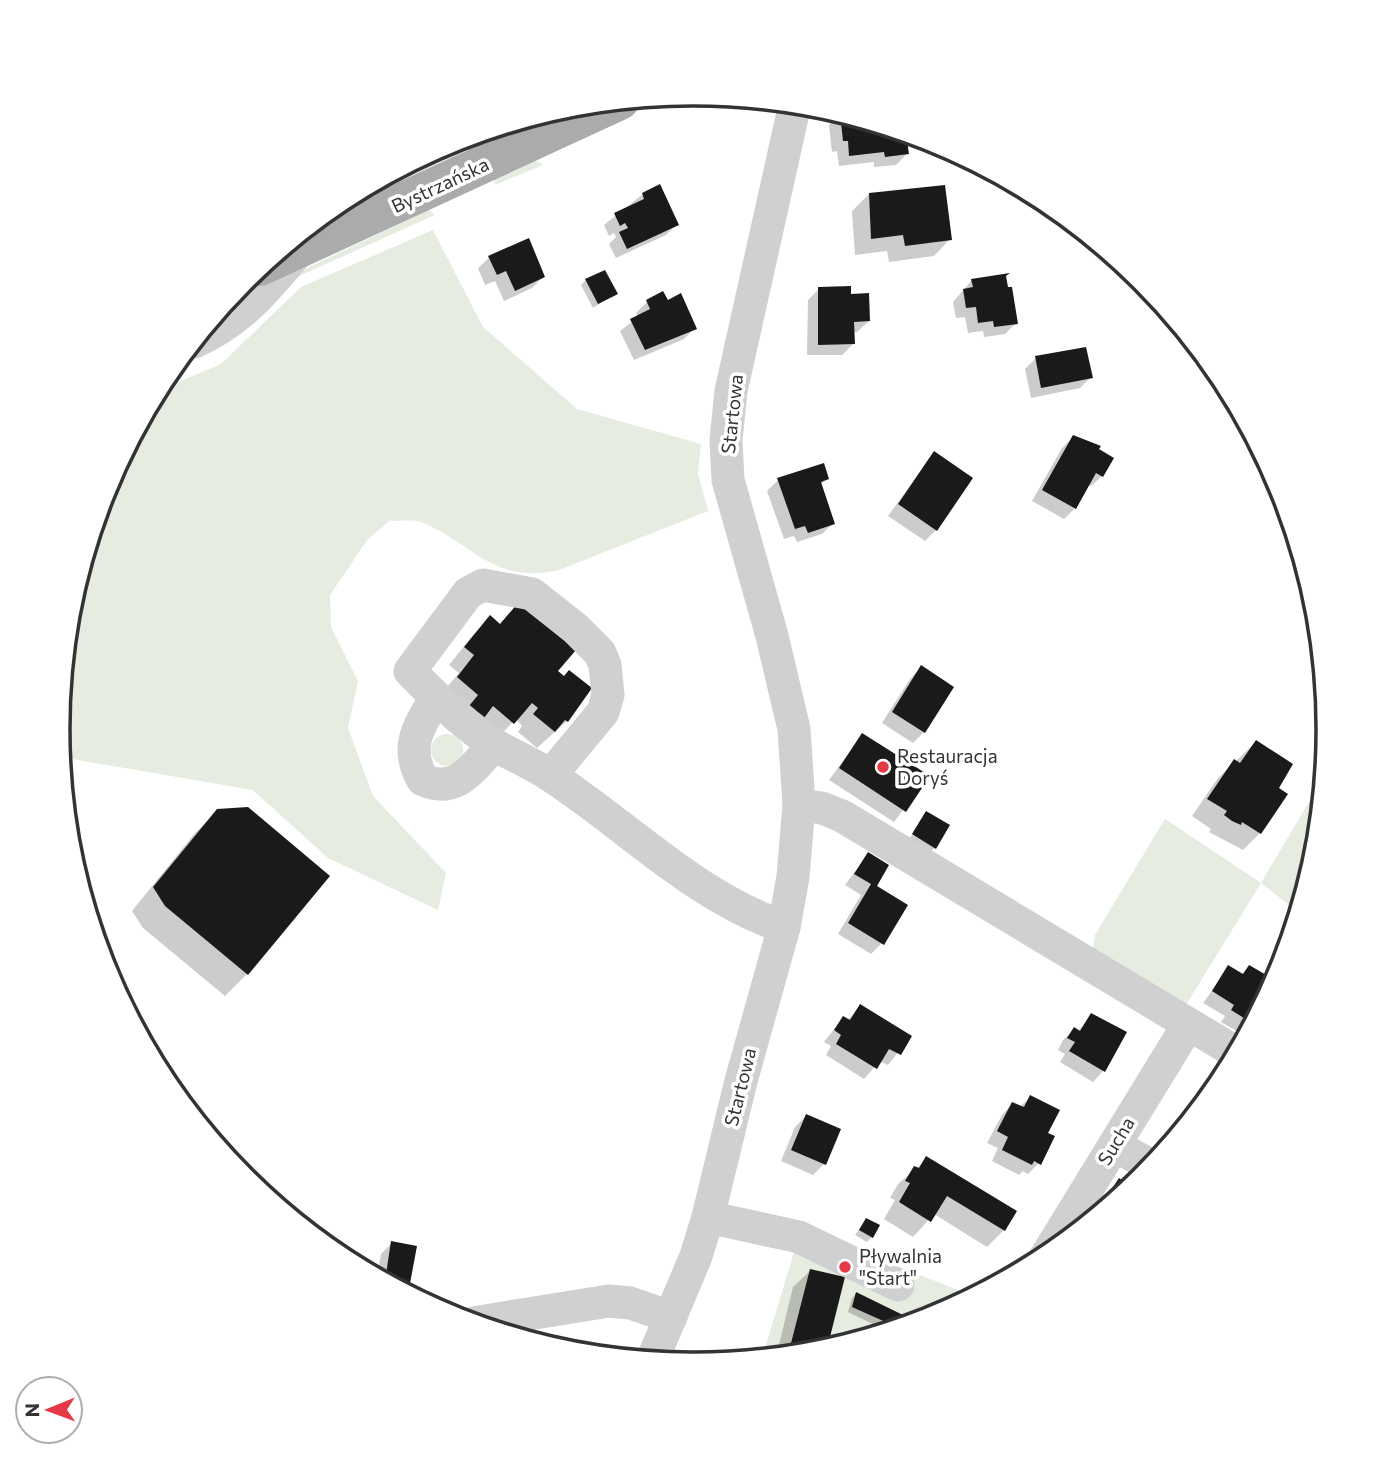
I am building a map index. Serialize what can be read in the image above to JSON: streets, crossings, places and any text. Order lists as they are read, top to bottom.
{
  "streets": {
    "main road": ["Bystrzańska"],
    "street": ["Startowa", "Sucha"]
  },
  "places": ["Restauracja Doryś", "Pływalnia \"Start\""],
  "north": "left"
}
